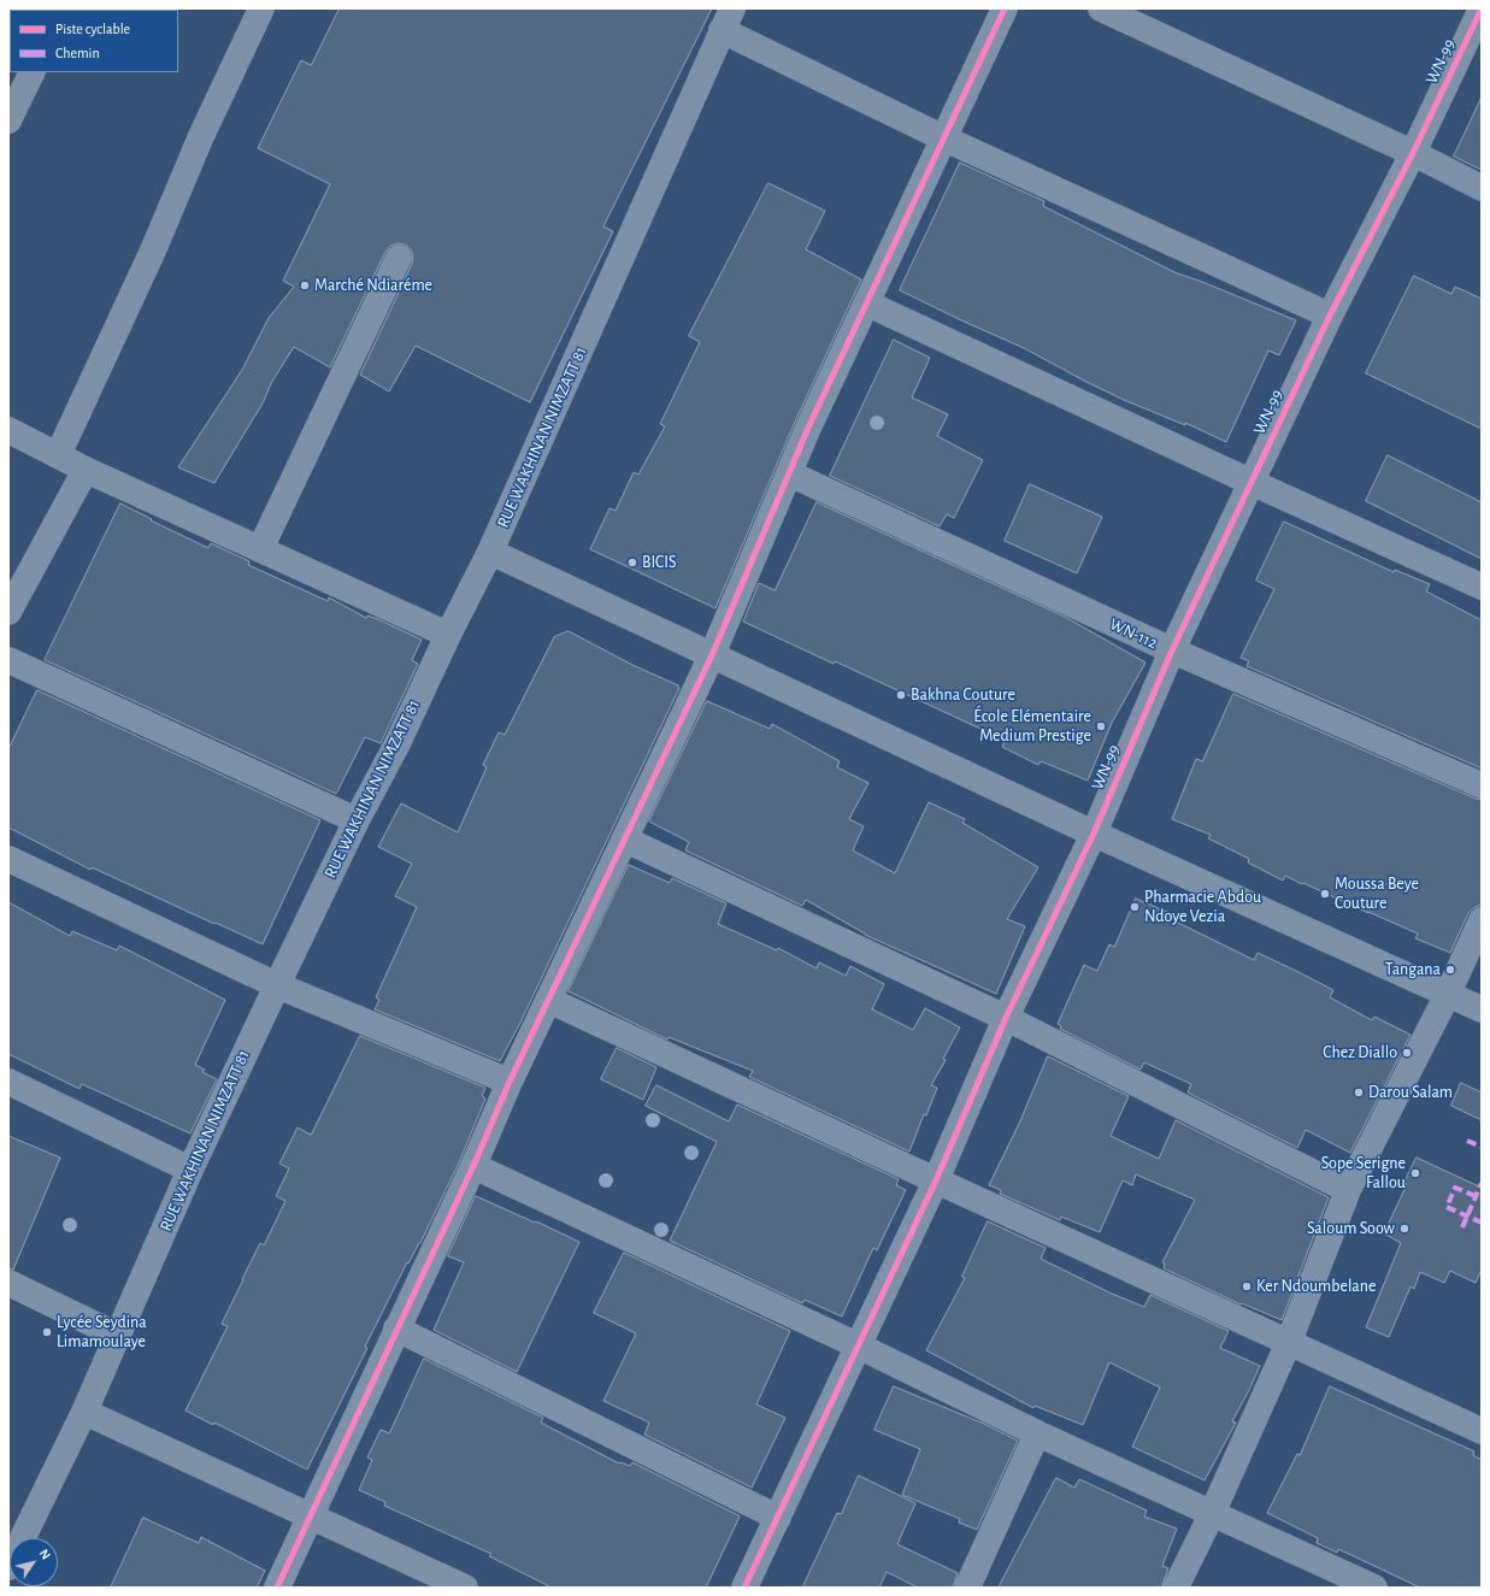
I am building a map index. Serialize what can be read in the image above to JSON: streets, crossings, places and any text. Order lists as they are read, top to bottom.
{
  "streets": {
    "street": ["WN-99", "RUE WAKHINAN NIMZATT 81", "WN-112"]
  },
  "crossings": [
    ["WN-99", "WN-112"]
  ],
  "places": [
    "Marché Ndiaréme",
    "BICIS",
    "Bakhna Couture",
    "École Elémentaire Medium Prestige",
    "Moussa Beye Couture",
    "Pharmacie Abdou Ndoye Vezia",
    "Tangana",
    "Chez Diallo",
    "Darou Salam",
    "Sope Serigne Fallou",
    "Saloum Soow",
    "Ker Ndoumbelane",
    "Lycée Seydina Limamoulaye"
  ],
  "legend": ["Piste cyclable", "Chemin"],
  "north": "top right"
}
